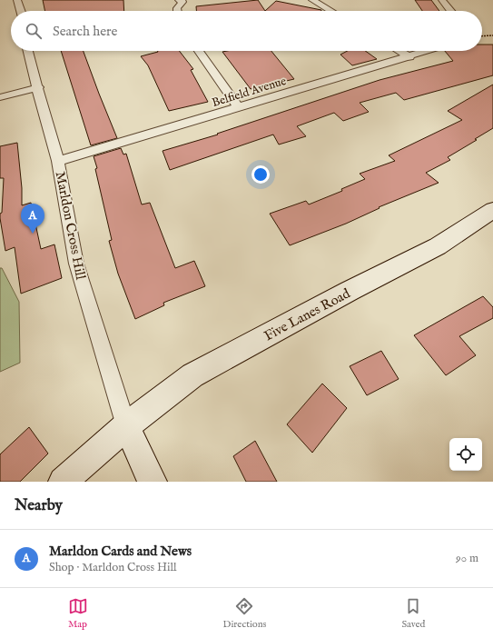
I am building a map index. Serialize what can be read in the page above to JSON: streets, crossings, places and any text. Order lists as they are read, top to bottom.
{
  "streets": {
    "street": ["Belfield Avenue", "Marldon Cross Hill", "Five Lanes Road"]
  },
  "crossings": [
    ["Belfield Avenue", "Marldon Cross Hill"],
    ["Marldon Cross Hill", "Five Lanes Road"]
  ],
  "page": {
    "search": "Search here",
    "pins": "A",
    "heading": "Nearby",
    "list": [
      {
        "mark": "A",
        "name": "Marldon Cards and News",
        "note": "Shop · Marldon Cross Hill",
        "value": "90 m"
      }
    ],
    "nav": ["Map", "Directions", "Saved"]
  }
}
